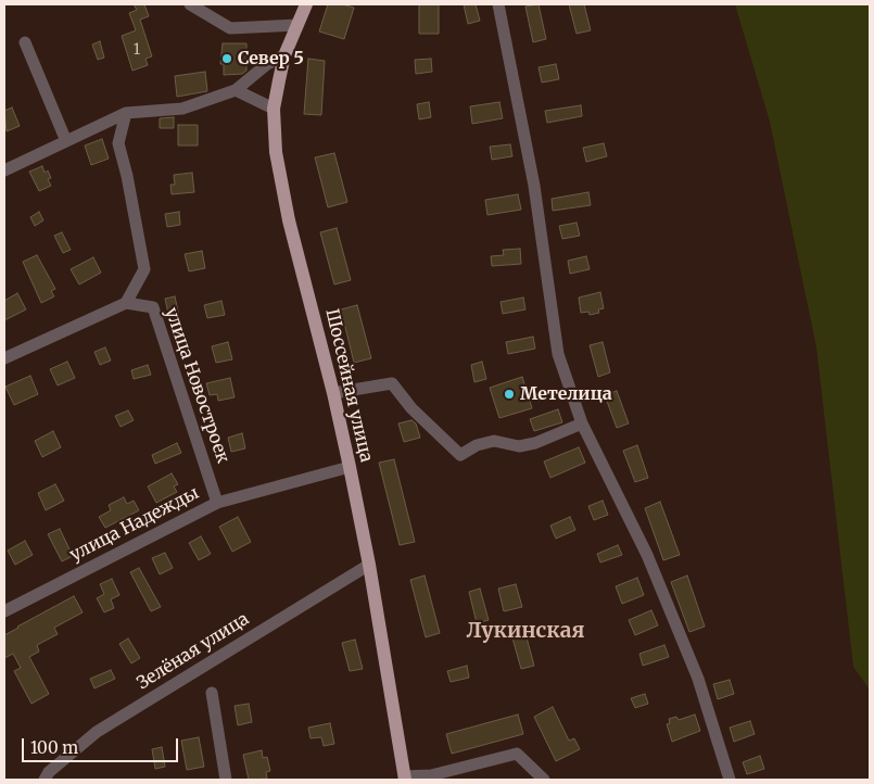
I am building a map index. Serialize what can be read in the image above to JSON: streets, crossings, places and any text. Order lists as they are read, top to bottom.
{
  "streets": {
    "main road": ["Шоссейная улица"],
    "street": ["улица Новостроек", "улица Надежды", "Зелёная улица"]
  },
  "crossings": [
    ["улица Новостроек", "улица Надежды"],
    ["Шоссейная улица", "улица Надежды"],
    ["Шоссейная улица", "Зелёная улица"]
  ],
  "districts": ["Лукинская"],
  "places": ["Север 5", "Метелица"],
  "house_numbers": ["1"],
  "scale_bar": "100 m"
}
